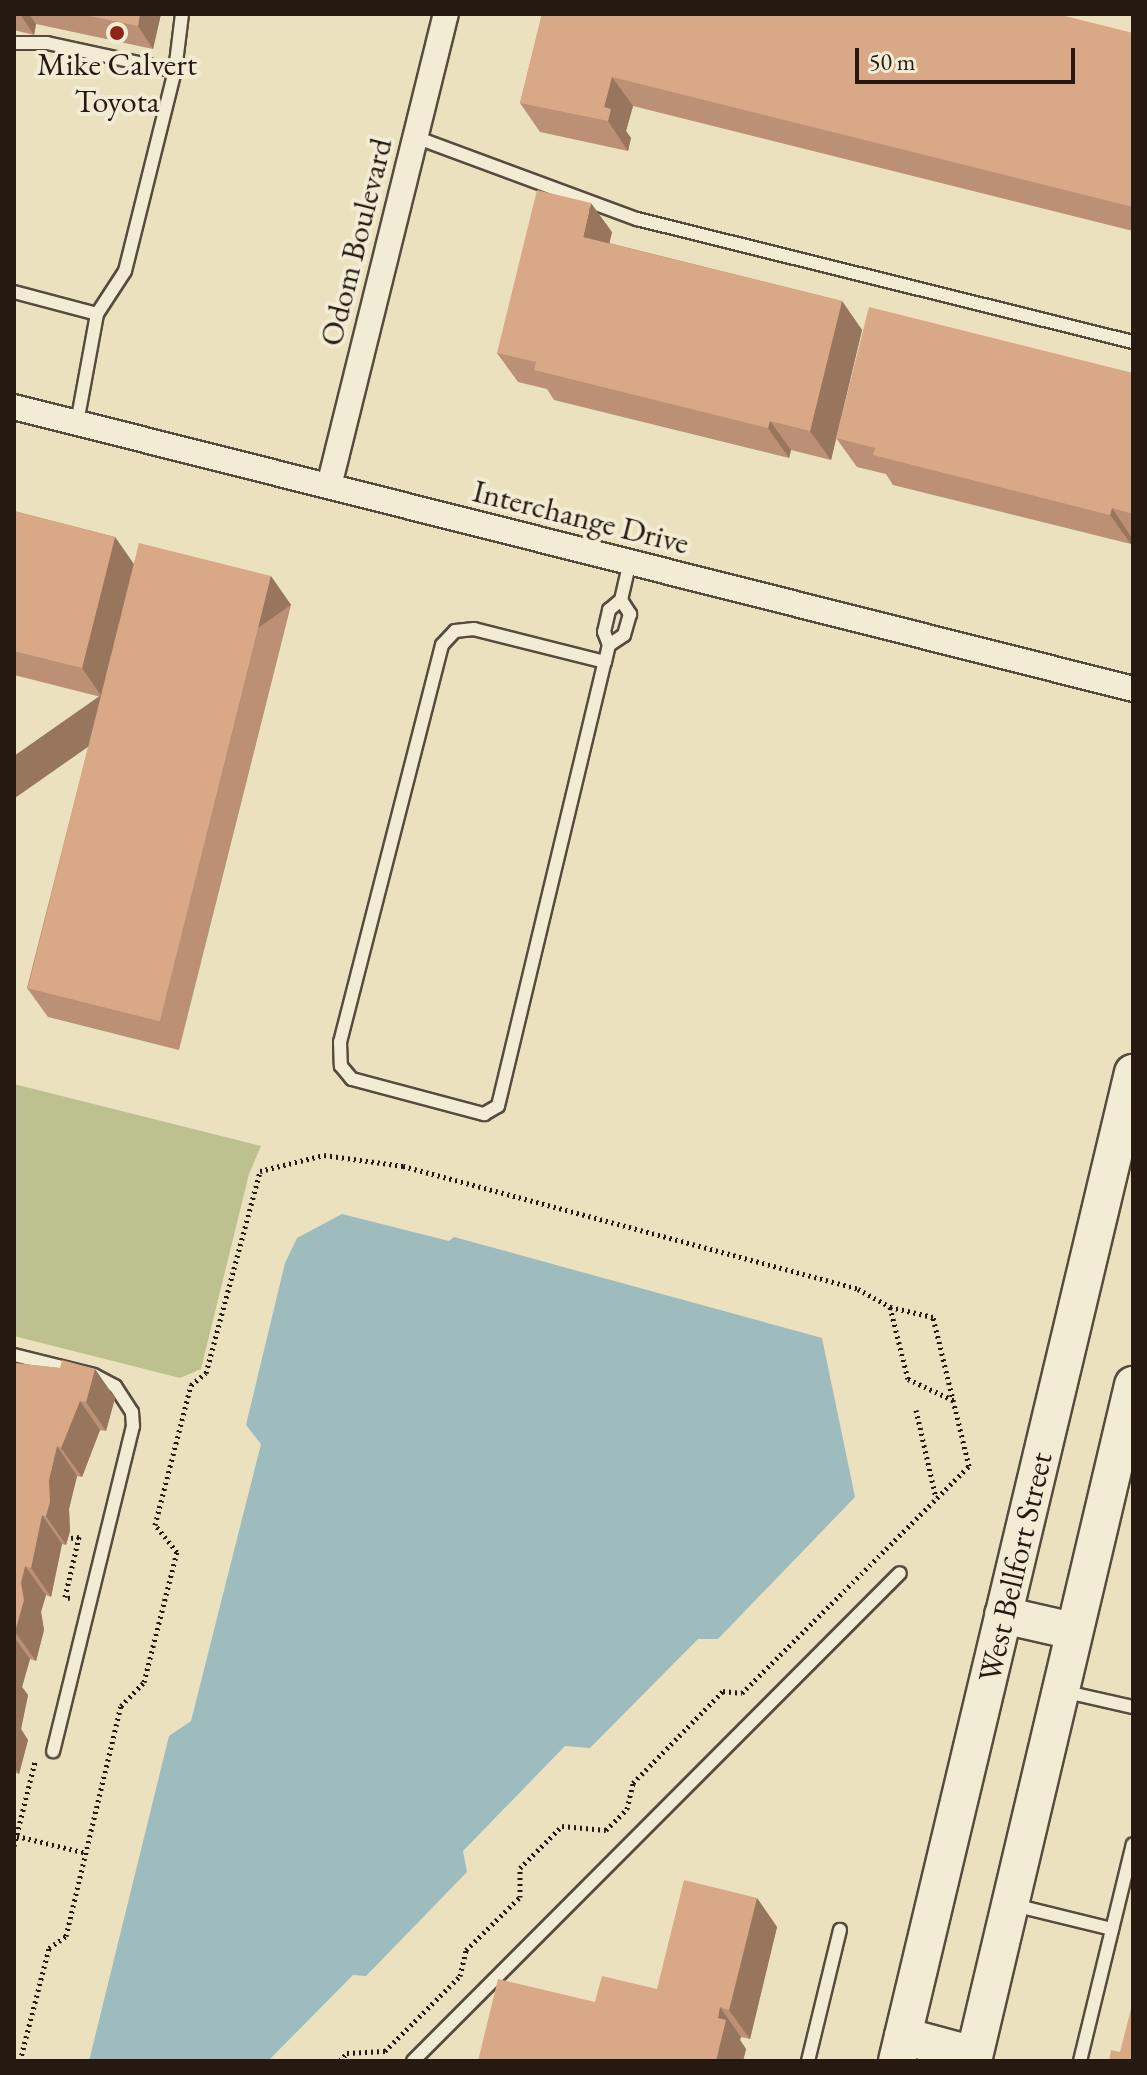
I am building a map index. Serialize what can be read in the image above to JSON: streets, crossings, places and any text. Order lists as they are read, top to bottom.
{
  "streets": {
    "main road": ["West Bellfort Street"],
    "street": ["Odom Boulevard", "Interchange Drive"]
  },
  "crossings": [
    ["Odom Boulevard", "Interchange Drive"]
  ],
  "places": ["Mike Calvert Toyota"],
  "scale_bar": "50 m"
}
